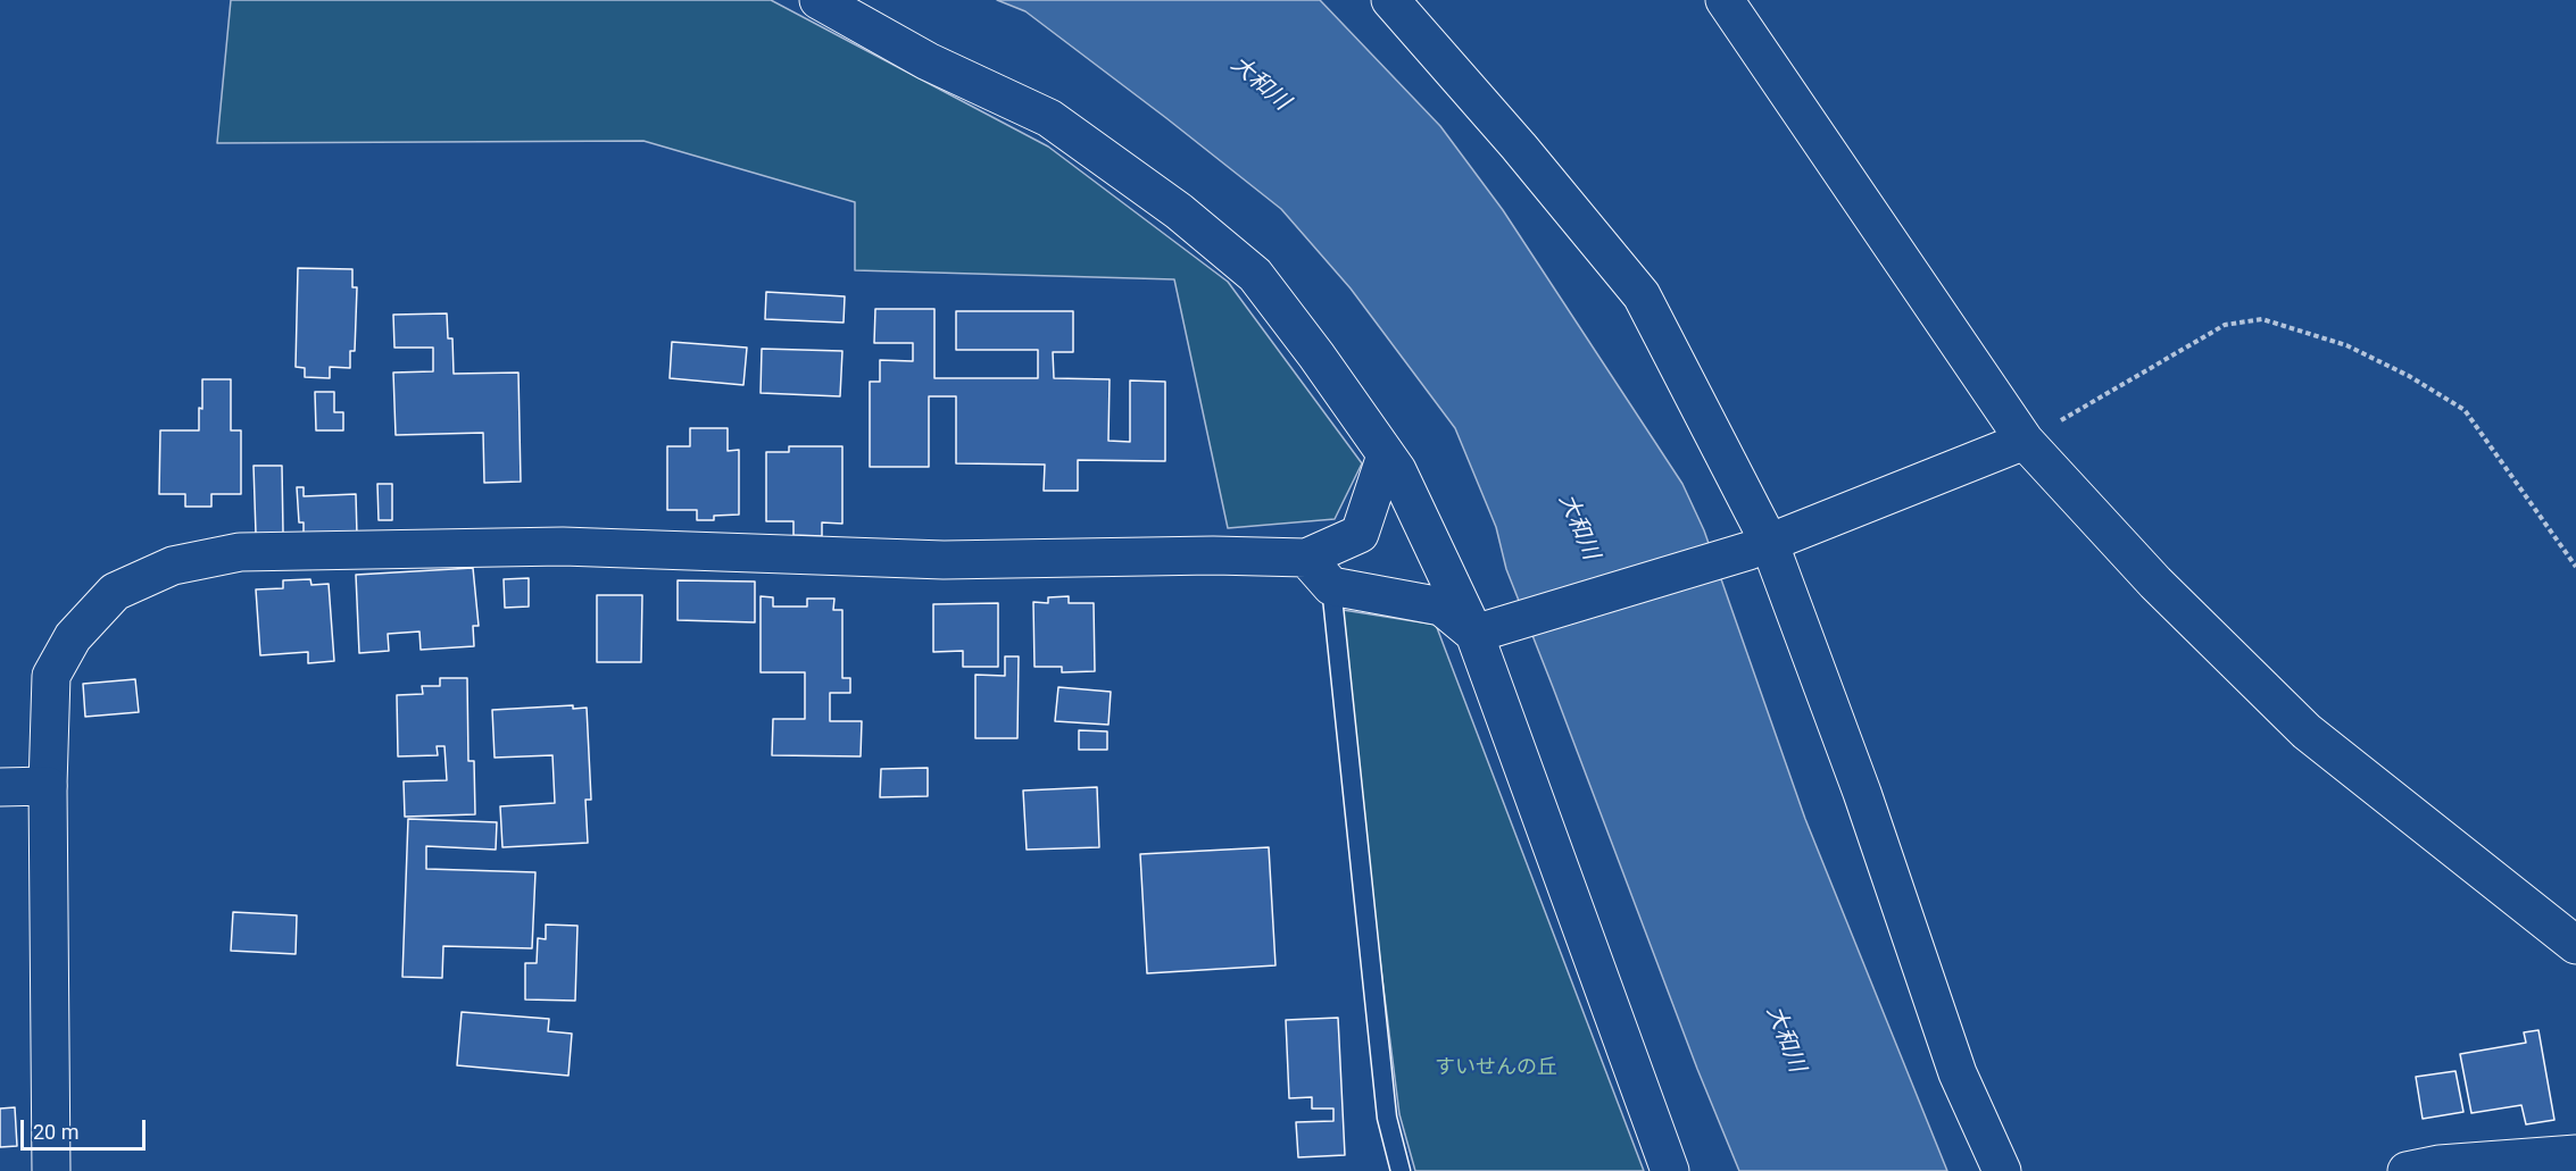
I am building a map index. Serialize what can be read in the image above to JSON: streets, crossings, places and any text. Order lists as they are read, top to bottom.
{
  "water": ["大和川"],
  "parks": ["すいせんの丘"],
  "scale_bar": "20 m"
}
